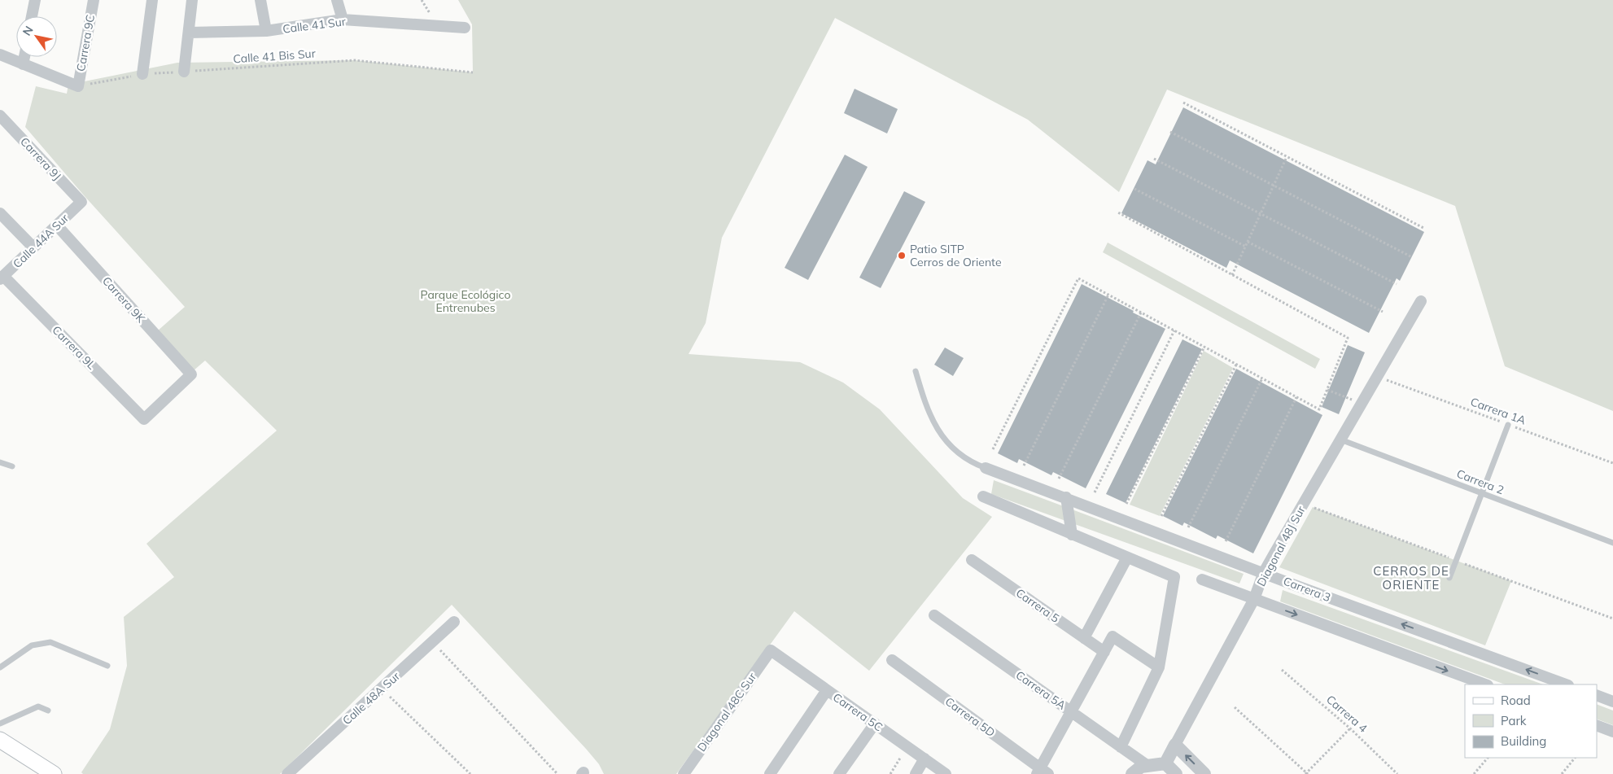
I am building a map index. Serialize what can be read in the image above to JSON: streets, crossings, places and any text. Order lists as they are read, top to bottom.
{
  "streets": {
    "street": [
      "Calle 41 Sur",
      "Carrera 9C",
      "Carrera 9J",
      "Calle 44A Sur",
      "Carrera 9K",
      "Carrera 9L",
      "Diagonal 48J Sur",
      "Carrera 3",
      "Carrera 5",
      "Carrera 5A",
      "Calle 48A Sur",
      "Diagonal 48C Sur",
      "Carrera 5C",
      "Carrera 5D"
    ],
    "lane": ["Carrera 2"],
    "path": ["Calle 41 Bis Sur", "Carrera 1A", "Carrera 4"]
  },
  "crossings": [
    ["Carrera 9C", "Calle 41 Bis Sur"],
    ["Carrera 9J", "Calle 44A Sur"],
    ["Calle 44A Sur", "Carrera 9K"],
    ["Calle 44A Sur", "Carrera 9L"],
    ["Carrera 9K", "Carrera 9L"],
    ["Carrera 1A", "Diagonal 48J Sur"],
    ["Carrera 2", "Diagonal 48J Sur"],
    ["Diagonal 48J Sur", "Carrera 3"],
    ["Diagonal 48C Sur", "Carrera 5C"]
  ],
  "districts": ["CERROS DE ORIENTE"],
  "parks": ["Parque Ecológico Entrenubes"],
  "places": ["Patio SITP Cerros de Oriente"],
  "legend": ["Road", "Park", "Building"],
  "north": "top left"
}
